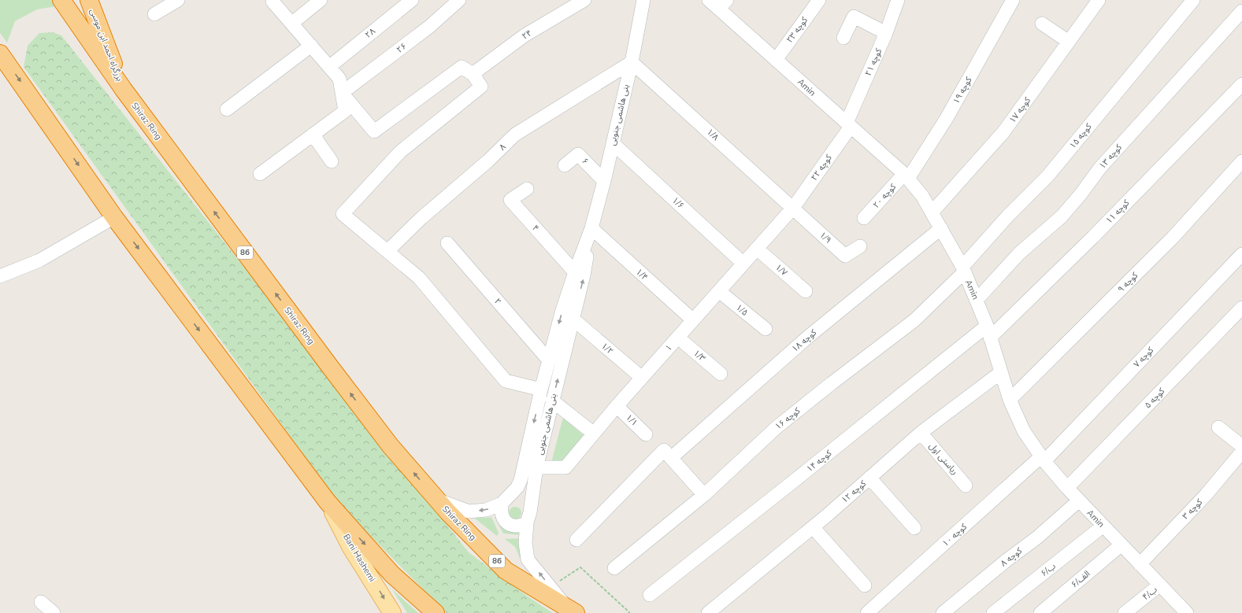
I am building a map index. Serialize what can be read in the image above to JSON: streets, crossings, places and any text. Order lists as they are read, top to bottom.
{
  "streets": {
    "highway": ["بزرگراه احمد ابن موسی", "Shiraz Ring", "86"],
    "main road": ["Bani Hashemi"],
    "street": [
      "کوچه ۲۳",
      "۲۸",
      "۲۴",
      "۲۶",
      "کوچه ۲۱",
      "Amin",
      "کوچه ۱۹",
      "کوچه ۱۷",
      "بنی هاشمی جنوبی",
      "۱/۸",
      "کوچه ۱۵",
      "۸",
      "کوچه ۱۳",
      "۶",
      "کوچه ۲۲",
      "کوچه ۲۰",
      "۱/۶",
      "کوچه ۱۱",
      "۴",
      "۱/۹",
      "۱/۷",
      "۱/۴",
      "کوچه ۹",
      "۲",
      "۱/۵",
      "کوچه ۱۸",
      "۱",
      "۱/۲",
      "۱/۳",
      "کوچه ۷",
      "کوچه ۵",
      "کوچه ۱۶",
      "۱/۱",
      "ریاستی اول",
      "کوچه ۱۴",
      "کوچه ۱۲",
      "کوچه ۳",
      "کوچه ۱۰",
      "کوچه ۸",
      "ب/۶",
      "۶/الف",
      "۴/ب"
    ]
  },
  "crossings": [
    ["کوچه ۲۳", "Amin"],
    ["بزرگراه احمد ابن موسی", "Shiraz Ring"],
    ["کوچه ۲۱", "Amin"],
    ["کوچه ۲۱", "کوچه ۲۲"],
    ["Amin", "کوچه ۱۹"],
    ["Amin", "کوچه ۱۷"],
    ["Amin", "کوچه ۱۵"],
    ["Amin", "کوچه ۱۳"],
    ["Amin", "کوچه ۲۲"],
    ["Amin", "کوچه ۲۰"],
    ["Amin", "کوچه ۱۱"],
    ["Amin", "کوچه ۹"],
    ["Amin", "کوچه ۱۸"],
    ["Amin", "کوچه ۷"],
    ["Amin", "کوچه ۵"],
    ["Amin", "کوچه ۱۶"],
    ["Amin", "کوچه ۱۴"],
    ["Amin", "کوچه ۱۲"],
    ["Amin", "کوچه ۳"],
    ["Amin", "کوچه ۱۰"],
    ["Amin", "کوچه ۸"],
    ["Amin", "ب/۶"],
    ["Amin", "۶/الف"],
    ["Amin", "۴/ب"],
    ["کوچه ۱۹", "کوچه ۲۰"],
    ["بنی هاشمی جنوبی", "Shiraz Ring"],
    ["بنی هاشمی جنوبی", "۱/۸"],
    ["بنی هاشمی جنوبی", "۸"],
    ["بنی هاشمی جنوبی", "۶"],
    ["بنی هاشمی جنوبی", "۱/۶"],
    ["بنی هاشمی جنوبی", "۴"],
    ["بنی هاشمی جنوبی", "۱/۴"],
    ["بنی هاشمی جنوبی", "۲"],
    ["بنی هاشمی جنوبی", "۱"],
    ["بنی هاشمی جنوبی", "۱/۲"],
    ["۱/۸", "۸"],
    ["۱/۸", "کوچه ۲۲"],
    ["۱/۸", "۱/۹"],
    ["۱/۸", "۱"],
    ["کوچه ۱۵", "کوچه ۱۶"],
    ["کوچه ۲۲", "۱/۹"],
    ["کوچه ۲۲", "۱"],
    ["۱/۶", "۱"],
    ["کوچه ۱۱", "کوچه ۱۴"],
    ["۱/۹", "۱"],
    ["۱/۷", "۱"],
    ["۱/۴", "۱"],
    ["۱/۵", "۱"],
    ["۱", "۱/۲"],
    ["۱", "۱/۳"],
    ["۱", "۱/۱"],
    ["کوچه ۷", "کوچه ۱۰"],
    ["ریاستی اول", "کوچه ۱۲"]
  ],
  "one_way": ["Bani Hashemi"]
}
